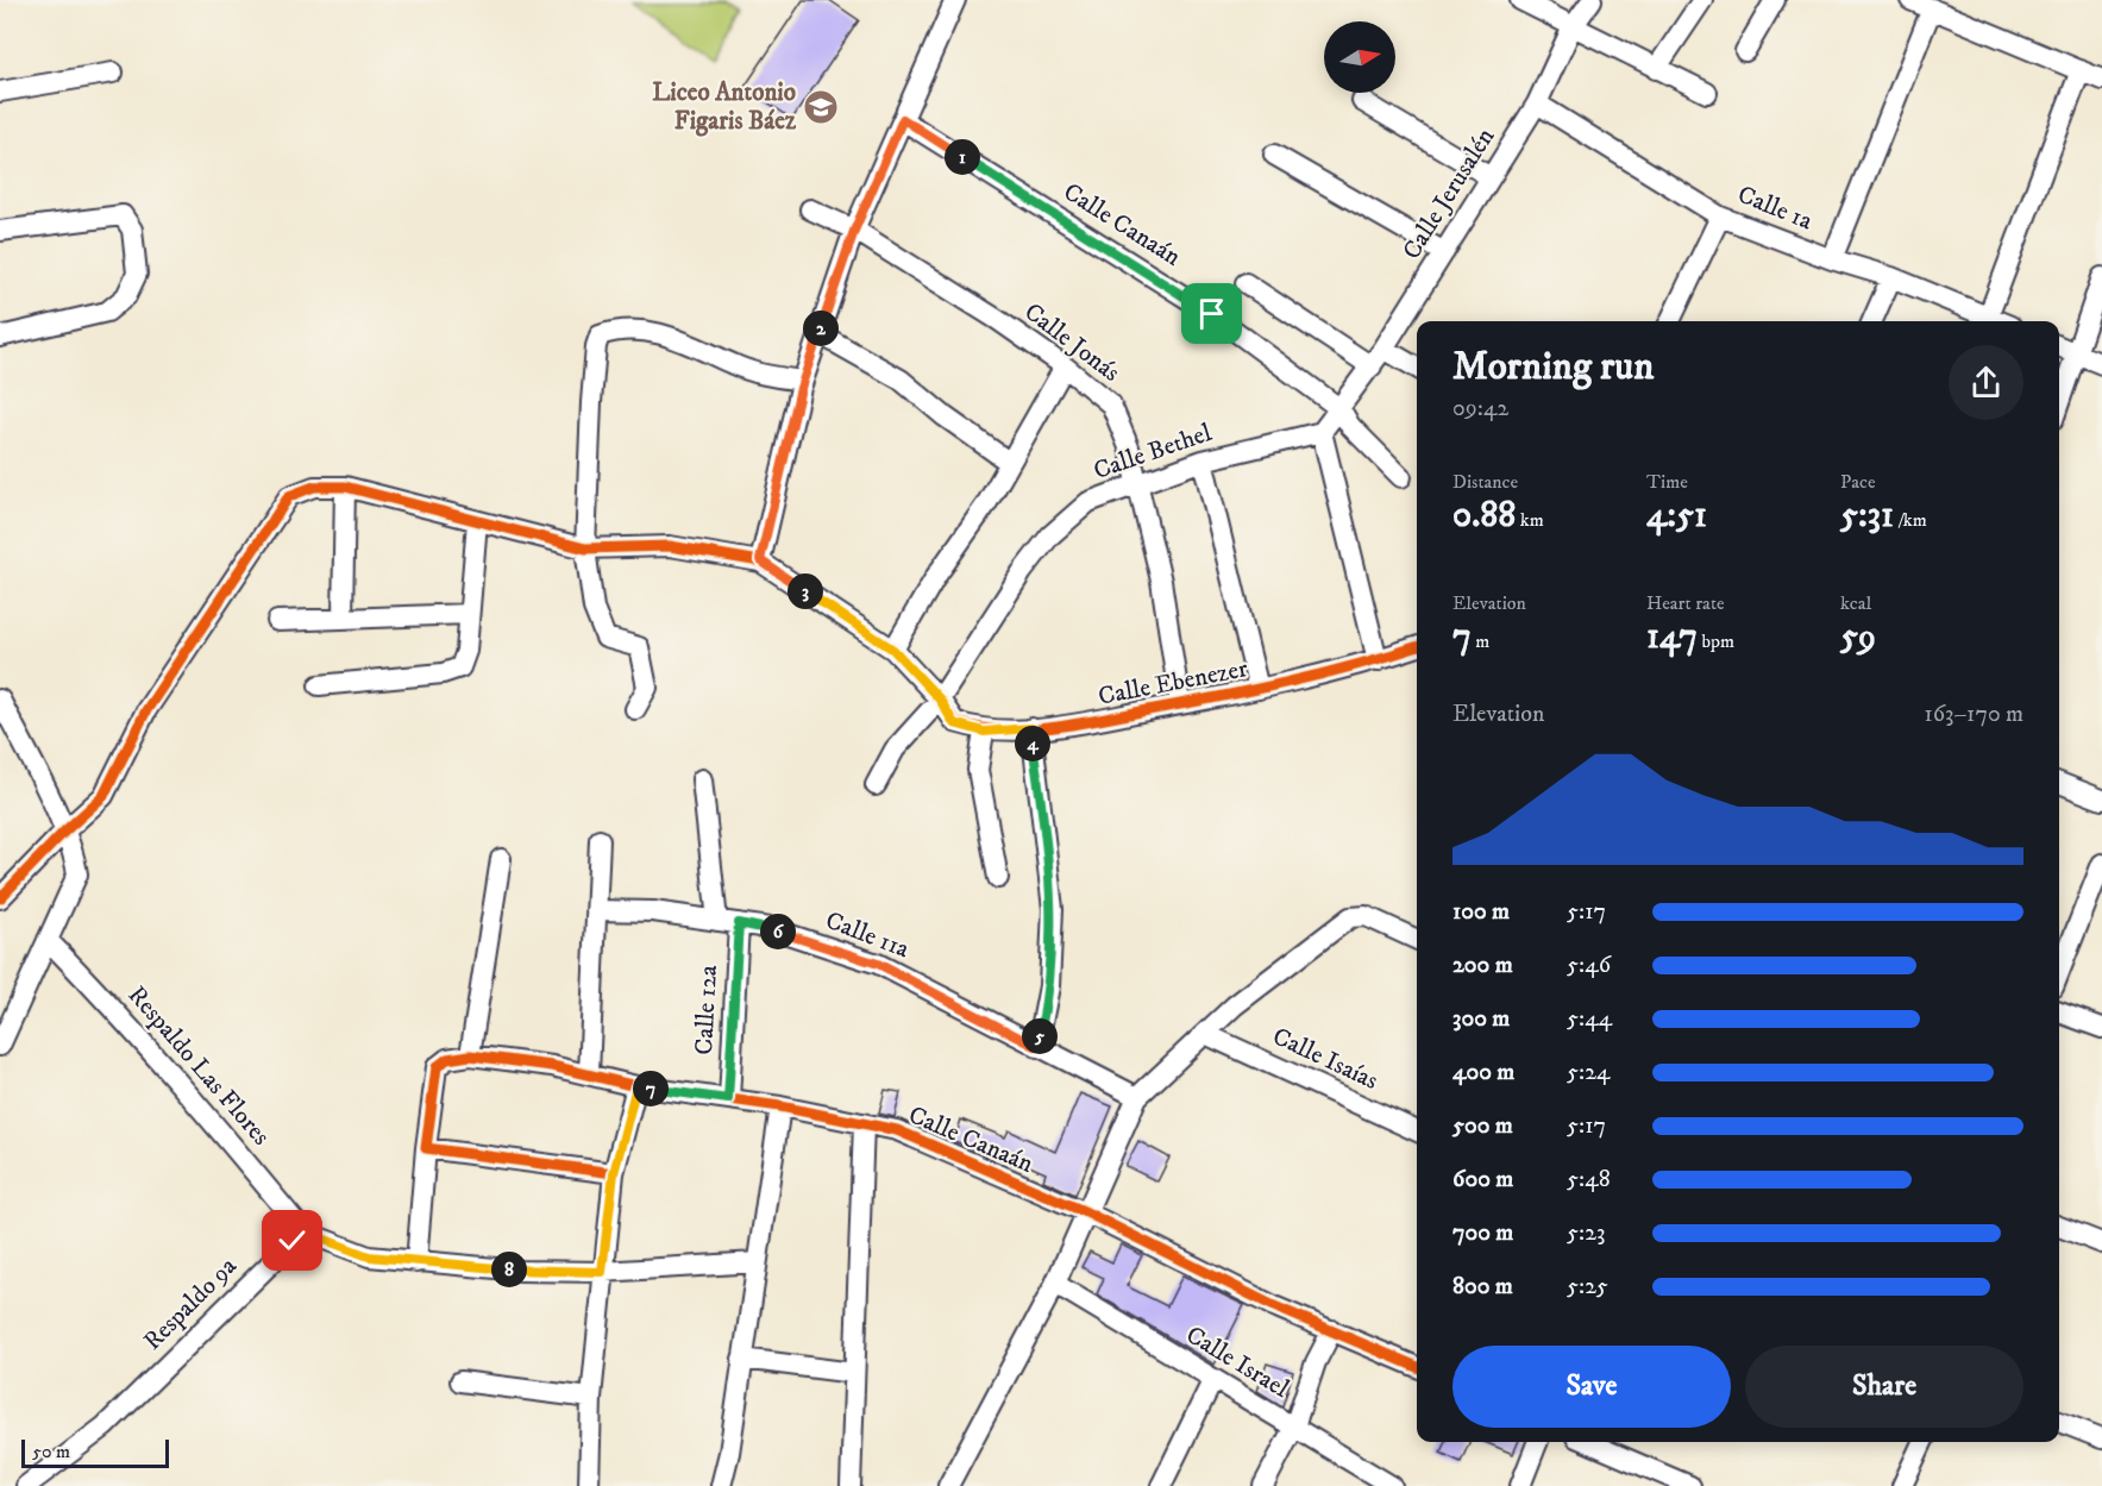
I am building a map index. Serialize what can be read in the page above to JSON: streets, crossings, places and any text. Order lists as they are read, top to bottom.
{
  "streets": {
    "street": [
      "Calle Jerusalén",
      "Calle 1a",
      "Calle Canaán",
      "Calle Jonás",
      "Calle Bethel",
      "Calle Ebenezer",
      "Calle 11a",
      "Calle 12a",
      "Calle Isaías",
      "Respaldo Las Flores",
      "Respaldo 9a",
      "Calle Israel"
    ]
  },
  "crossings": [
    ["Calle Jerusalén", "Calle 1a"],
    ["Calle Jerusalén", "Calle Canaán"],
    ["Calle Canaán", "Calle 12a"],
    ["Calle Jonás", "Calle Bethel"],
    ["Calle Jonás", "Calle Ebenezer"],
    ["Calle Bethel", "Calle Ebenezer"],
    ["Calle 11a", "Calle 12a"],
    ["Respaldo Las Flores", "Respaldo 9a"]
  ],
  "places": {
    "school or university": ["Liceo Antonio Figaris Báez"]
  },
  "scale_bar": "50 m",
  "north": "right",
  "page": {
    "pins": [
      "1",
      "2",
      "3",
      "4",
      "6",
      "5",
      "7",
      "8"
    ],
    "heading": ["Morning run", "09:42"],
    "stats": [
      ["Distance", "0.88 km"],
      ["Time", "4:51"],
      ["Pace", "5:31 /km"],
      ["Elevation", "7 m"],
      ["Heart rate", "147 bpm"],
      ["kcal", "59"]
    ],
    "chart": ["Elevation", "163–170 m"],
    "list": [
      {
        "name": "100 m",
        "note": "5:17"
      },
      {
        "name": "200 m",
        "note": "5:46"
      },
      {
        "name": "300 m",
        "note": "5:44"
      },
      {
        "name": "400 m",
        "note": "5:24"
      },
      {
        "name": "500 m",
        "note": "5:17"
      },
      {
        "name": "600 m",
        "note": "5:48"
      },
      {
        "name": "700 m",
        "note": "5:23"
      },
      {
        "name": "800 m",
        "note": "5:25"
      }
    ],
    "buttons": ["Save", "Share"],
    "scale": "50 m"
  }
}
